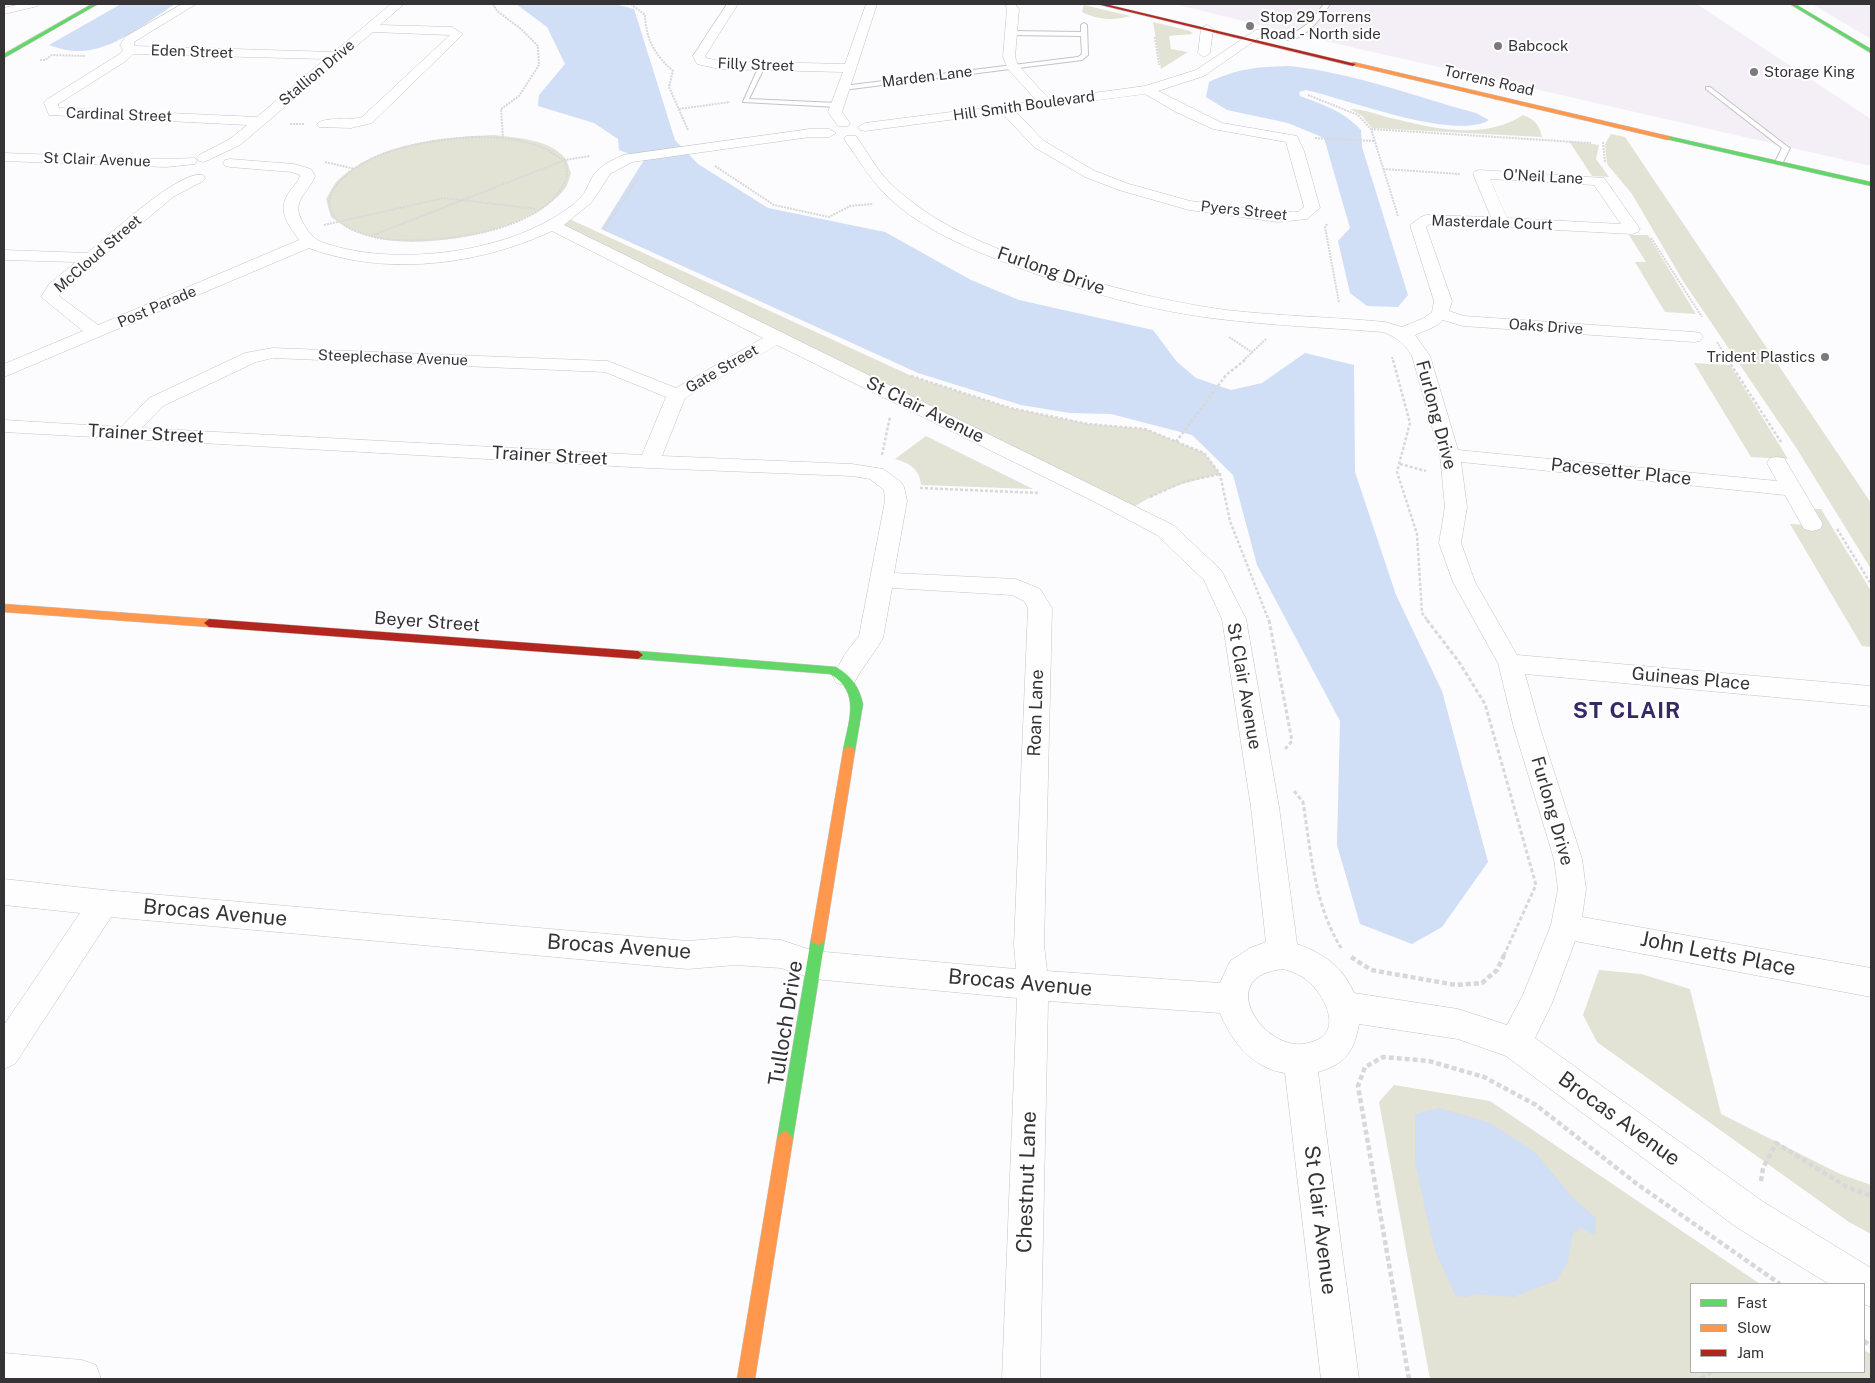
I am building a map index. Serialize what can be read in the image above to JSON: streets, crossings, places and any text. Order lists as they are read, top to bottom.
{
  "streets": {
    "main road": ["Torrens Road", "Beyer Street", "Tulloch Drive"],
    "street": [
      "Eden Street",
      "Filly Street",
      "Stallion Drive",
      "Hill Smith Boulevard",
      "Cardinal Street",
      "St Clair Avenue",
      "O'Neil Lane",
      "Pyers Street",
      "Masterdale Court",
      "McCloud Street",
      "Furlong Drive",
      "Post Parade",
      "Oaks Drive",
      "Steeplechase Avenue",
      "Gate Street",
      "Trainer Street",
      "Pacesetter Place",
      "Guineas Place",
      "Roan Lane",
      "Brocas Avenue",
      "John Letts Place",
      "Chestnut Lane"
    ],
    "lane": ["Marden Lane"]
  },
  "crossings": [
    ["Eden Street", "Stallion Drive"],
    ["Eden Street", "Cardinal Street"],
    ["Stallion Drive", "Cardinal Street"],
    ["Stallion Drive", "St Clair Avenue"],
    ["Stallion Drive", "McCloud Street"],
    ["Torrens Road", "Hill Smith Boulevard"],
    ["Hill Smith Boulevard", "Pyers Street"],
    ["Hill Smith Boulevard", "Furlong Drive"],
    ["St Clair Avenue", "McCloud Street"],
    ["St Clair Avenue", "Gate Street"],
    ["St Clair Avenue", "Brocas Avenue"],
    ["O'Neil Lane", "Masterdale Court"],
    ["Masterdale Court", "Oaks Drive"],
    ["McCloud Street", "Post Parade"],
    ["Furlong Drive", "Pacesetter Place"],
    ["Furlong Drive", "Guineas Place"],
    ["Furlong Drive", "Brocas Avenue"],
    ["Furlong Drive", "John Letts Place"],
    ["Steeplechase Avenue", "Gate Street"],
    ["Steeplechase Avenue", "Trainer Street"],
    ["Gate Street", "Trainer Street"],
    ["Trainer Street", "Beyer Street"],
    ["Trainer Street", "Roan Lane"],
    ["Trainer Street", "Tulloch Drive"],
    ["Beyer Street", "Tulloch Drive"],
    ["Roan Lane", "Brocas Avenue"],
    ["Roan Lane", "Chestnut Lane"],
    ["Brocas Avenue", "Tulloch Drive"],
    ["Brocas Avenue", "Chestnut Lane"]
  ],
  "districts": ["ST CLAIR"],
  "places": [
    "Stop 29 Torrens Road - North side",
    "Babcock",
    "Storage King",
    "Trident Plastics"
  ],
  "legend": ["Fast", "Slow", "Jam"]
}
